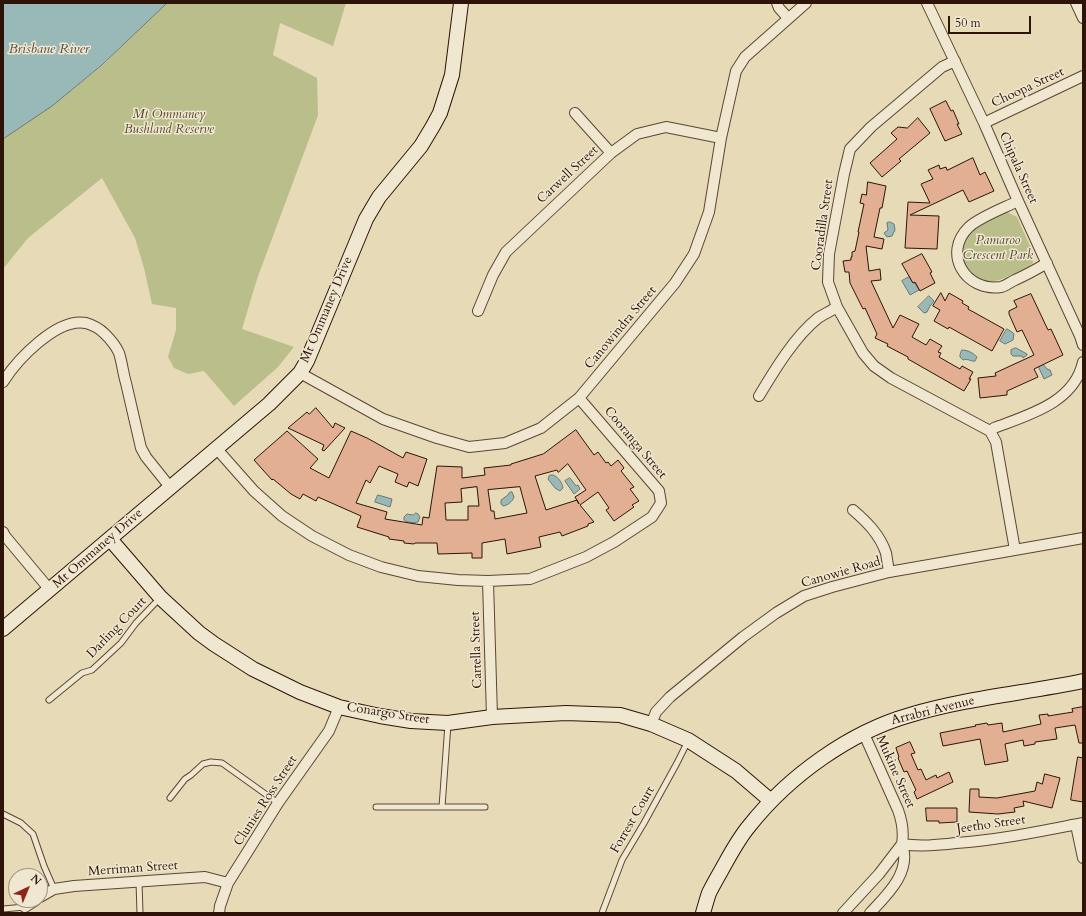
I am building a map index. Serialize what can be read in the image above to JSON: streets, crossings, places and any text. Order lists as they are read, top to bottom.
{
  "streets": {
    "street": [
      "Choopa Street",
      "Chipala Street",
      "Carwell Street",
      "Cooradilla Street",
      "Mt Ommaney Drive",
      "Canowindra Street",
      "Cooranga Street",
      "Canowie Road",
      "Cartella Street",
      "Arrabri Avenue",
      "Conargo Street",
      "Mukine Street",
      "Clunies Ross Street",
      "Jeetho Street",
      "Merriman Street"
    ],
    "lane": ["Darling Court", "Forrest Court"]
  },
  "crossings": [
    ["Choopa Street", "Chipala Street"],
    ["Chipala Street", "Cooradilla Street"],
    ["Carwell Street", "Canowindra Street"],
    ["Mt Ommaney Drive", "Canowindra Street"],
    ["Mt Ommaney Drive", "Cooranga Street"],
    ["Mt Ommaney Drive", "Conargo Street"],
    ["Canowindra Street", "Cooranga Street"],
    ["Cooranga Street", "Cartella Street"],
    ["Canowie Road", "Conargo Street"],
    ["Darling Court", "Conargo Street"],
    ["Cartella Street", "Conargo Street"],
    ["Arrabri Avenue", "Conargo Street"],
    ["Arrabri Avenue", "Mukine Street"],
    ["Conargo Street", "Clunies Ross Street"],
    ["Conargo Street", "Forrest Court"],
    ["Mukine Street", "Jeetho Street"],
    ["Clunies Ross Street", "Merriman Street"]
  ],
  "water": ["Brisbane River"],
  "parks": ["Mt Ommaney Bushland Reserve", "Pamaroo Crescent Park"],
  "scale_bar": "50 m",
  "north": "top right"
}
